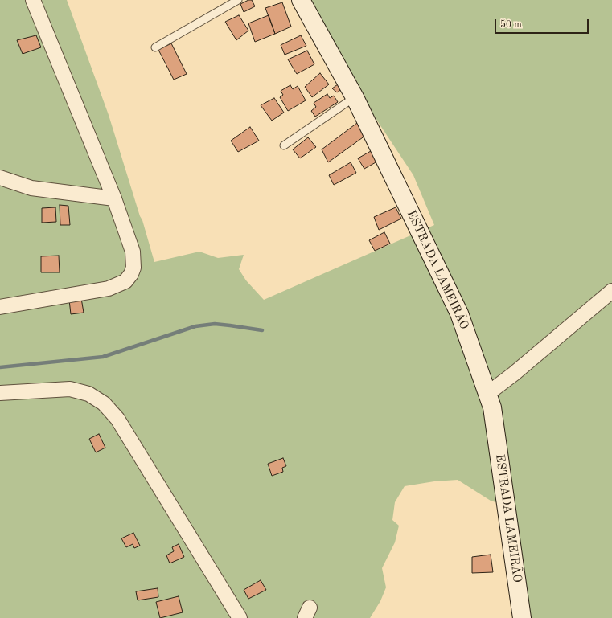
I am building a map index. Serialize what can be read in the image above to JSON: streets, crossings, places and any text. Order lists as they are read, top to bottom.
{
  "streets": {
    "street": ["ESTRADA LAMEIRÃO"]
  },
  "scale_bar": "50 m"
}
